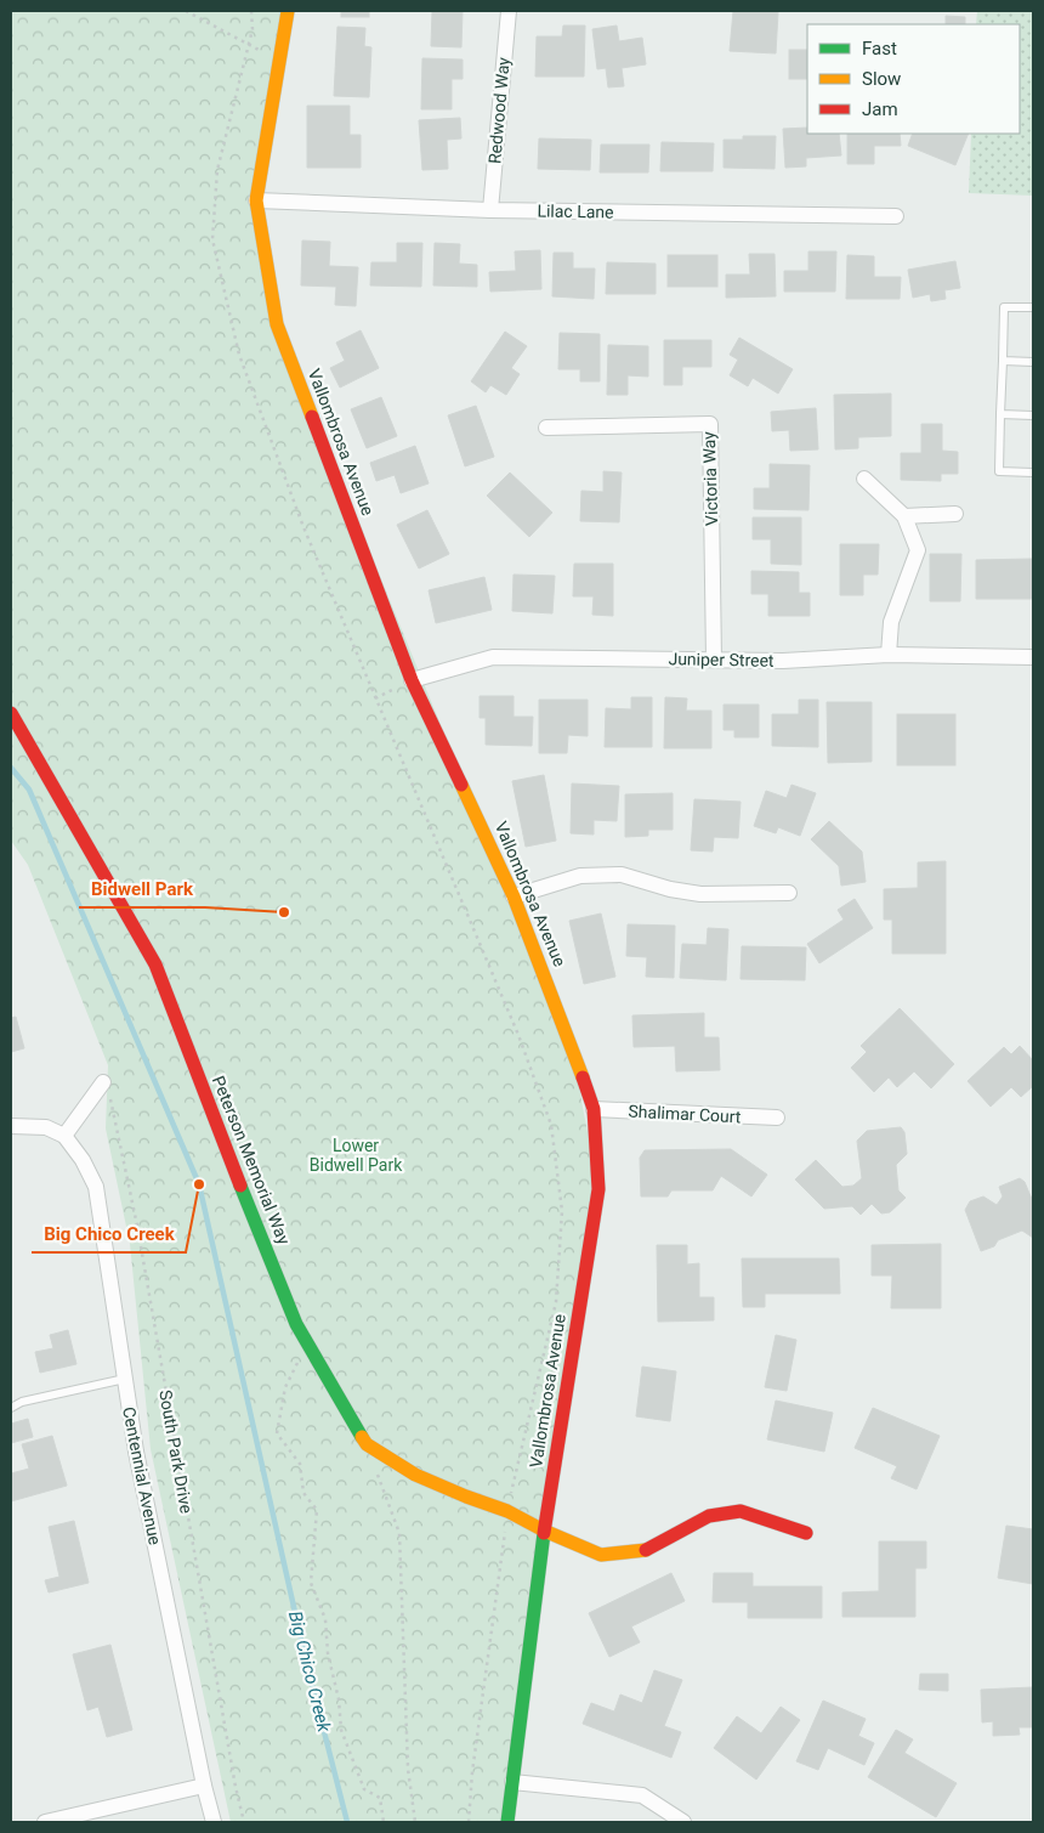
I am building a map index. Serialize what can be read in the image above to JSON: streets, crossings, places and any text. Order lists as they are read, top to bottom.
{
  "streets": {
    "street": [
      "Redwood Way",
      "Lilac Lane",
      "Vallombrosa Avenue",
      "Victoria Way",
      "Juniper Street",
      "Shalimar Court",
      "Peterson Memorial Way",
      "Centennial Avenue"
    ],
    "path": ["South Park Drive"]
  },
  "crossings": [
    ["Redwood Way", "Lilac Lane"],
    ["Lilac Lane", "Vallombrosa Avenue"],
    ["Vallombrosa Avenue", "Juniper Street"],
    ["Vallombrosa Avenue", "Shalimar Court"],
    ["Vallombrosa Avenue", "Peterson Memorial Way"],
    ["Victoria Way", "Juniper Street"]
  ],
  "water": ["Big Chico Creek"],
  "parks": ["Lower Bidwell Park"],
  "places": ["Bidwell Park", "Big Chico Creek"],
  "legend": ["Fast", "Slow", "Jam"]
}
